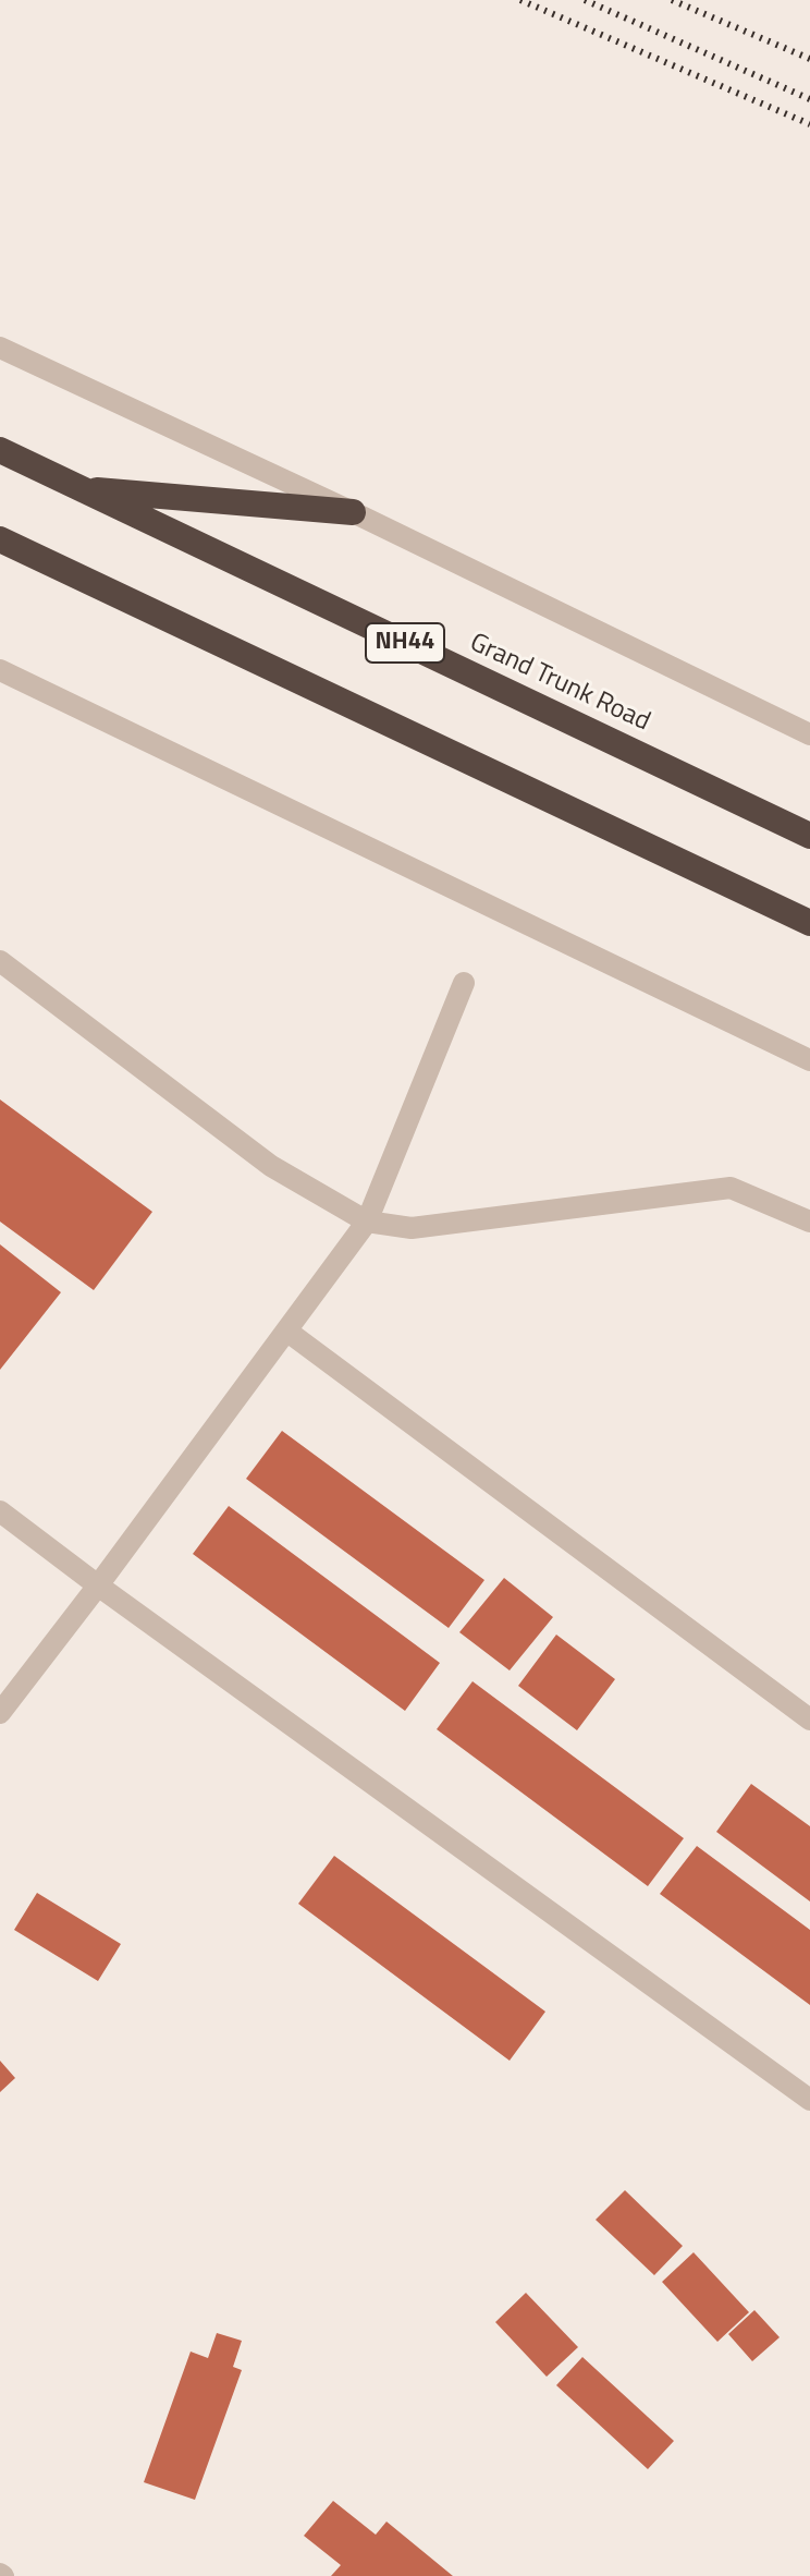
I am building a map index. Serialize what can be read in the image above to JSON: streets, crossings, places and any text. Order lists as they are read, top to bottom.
{
  "streets": {
    "highway": ["NH44", "Grand Trunk Road"]
  }
}
